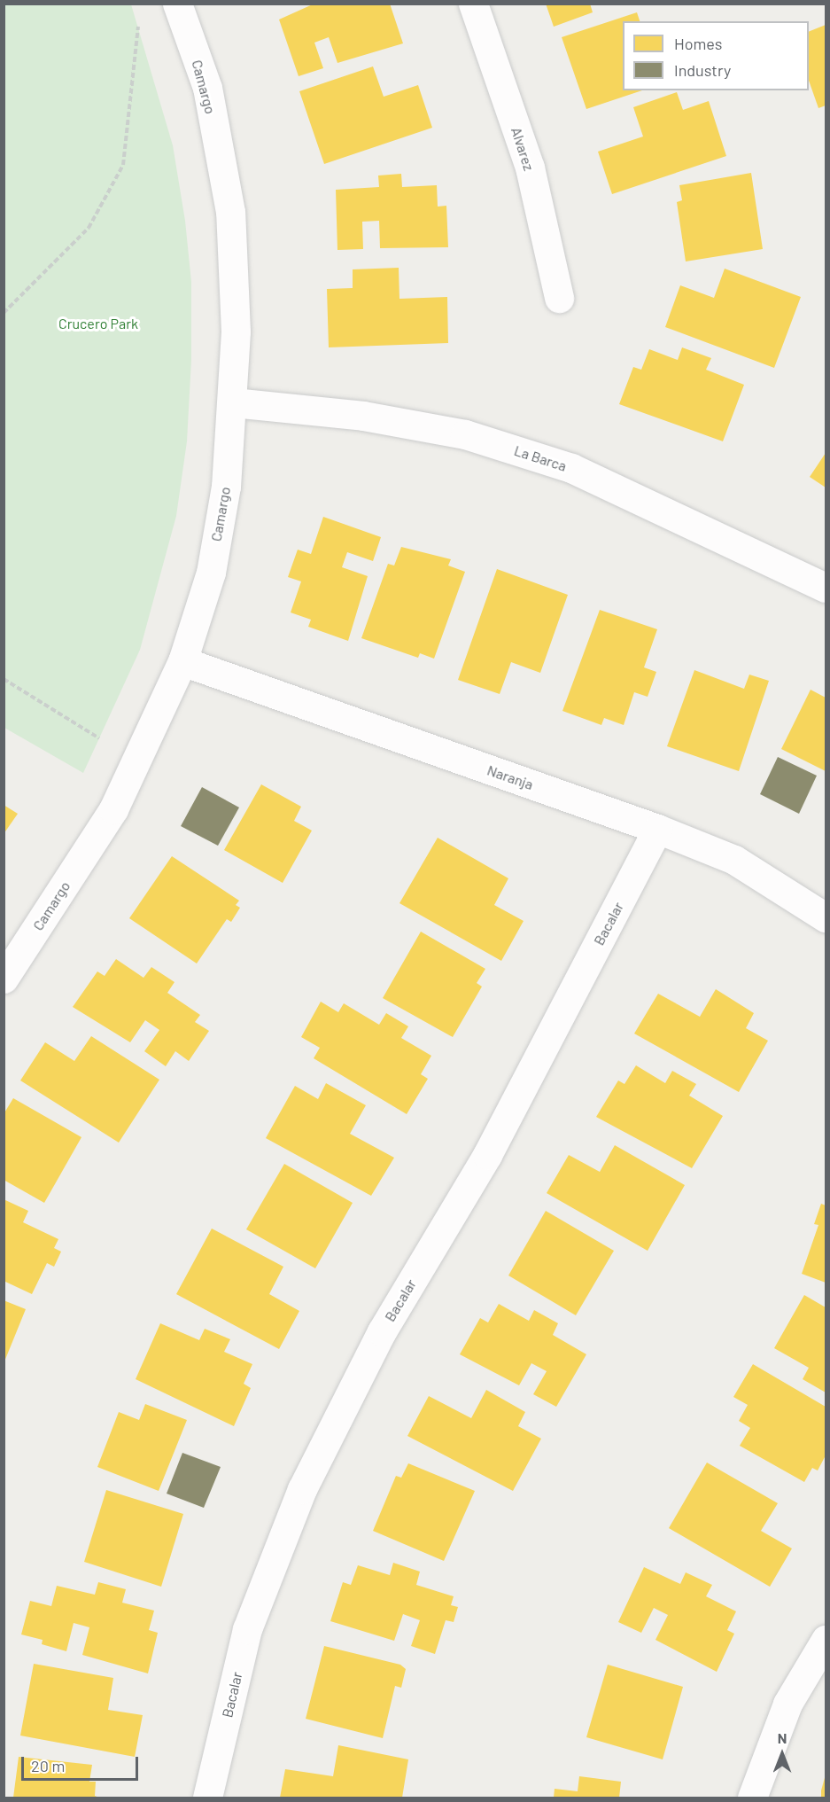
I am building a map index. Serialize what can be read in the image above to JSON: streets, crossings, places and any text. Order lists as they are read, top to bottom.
{
  "streets": {
    "street": [
      "Camargo",
      "Alvarez",
      "La Barca",
      "Naranja",
      "Bacalar"
    ]
  },
  "crossings": [
    ["Camargo", "La Barca"],
    ["Camargo", "Naranja"],
    ["Naranja", "Bacalar"]
  ],
  "parks": ["Crucero Park"],
  "legend": ["Homes", "Industry"],
  "scale_bar": "20 m",
  "north": "top"
}
